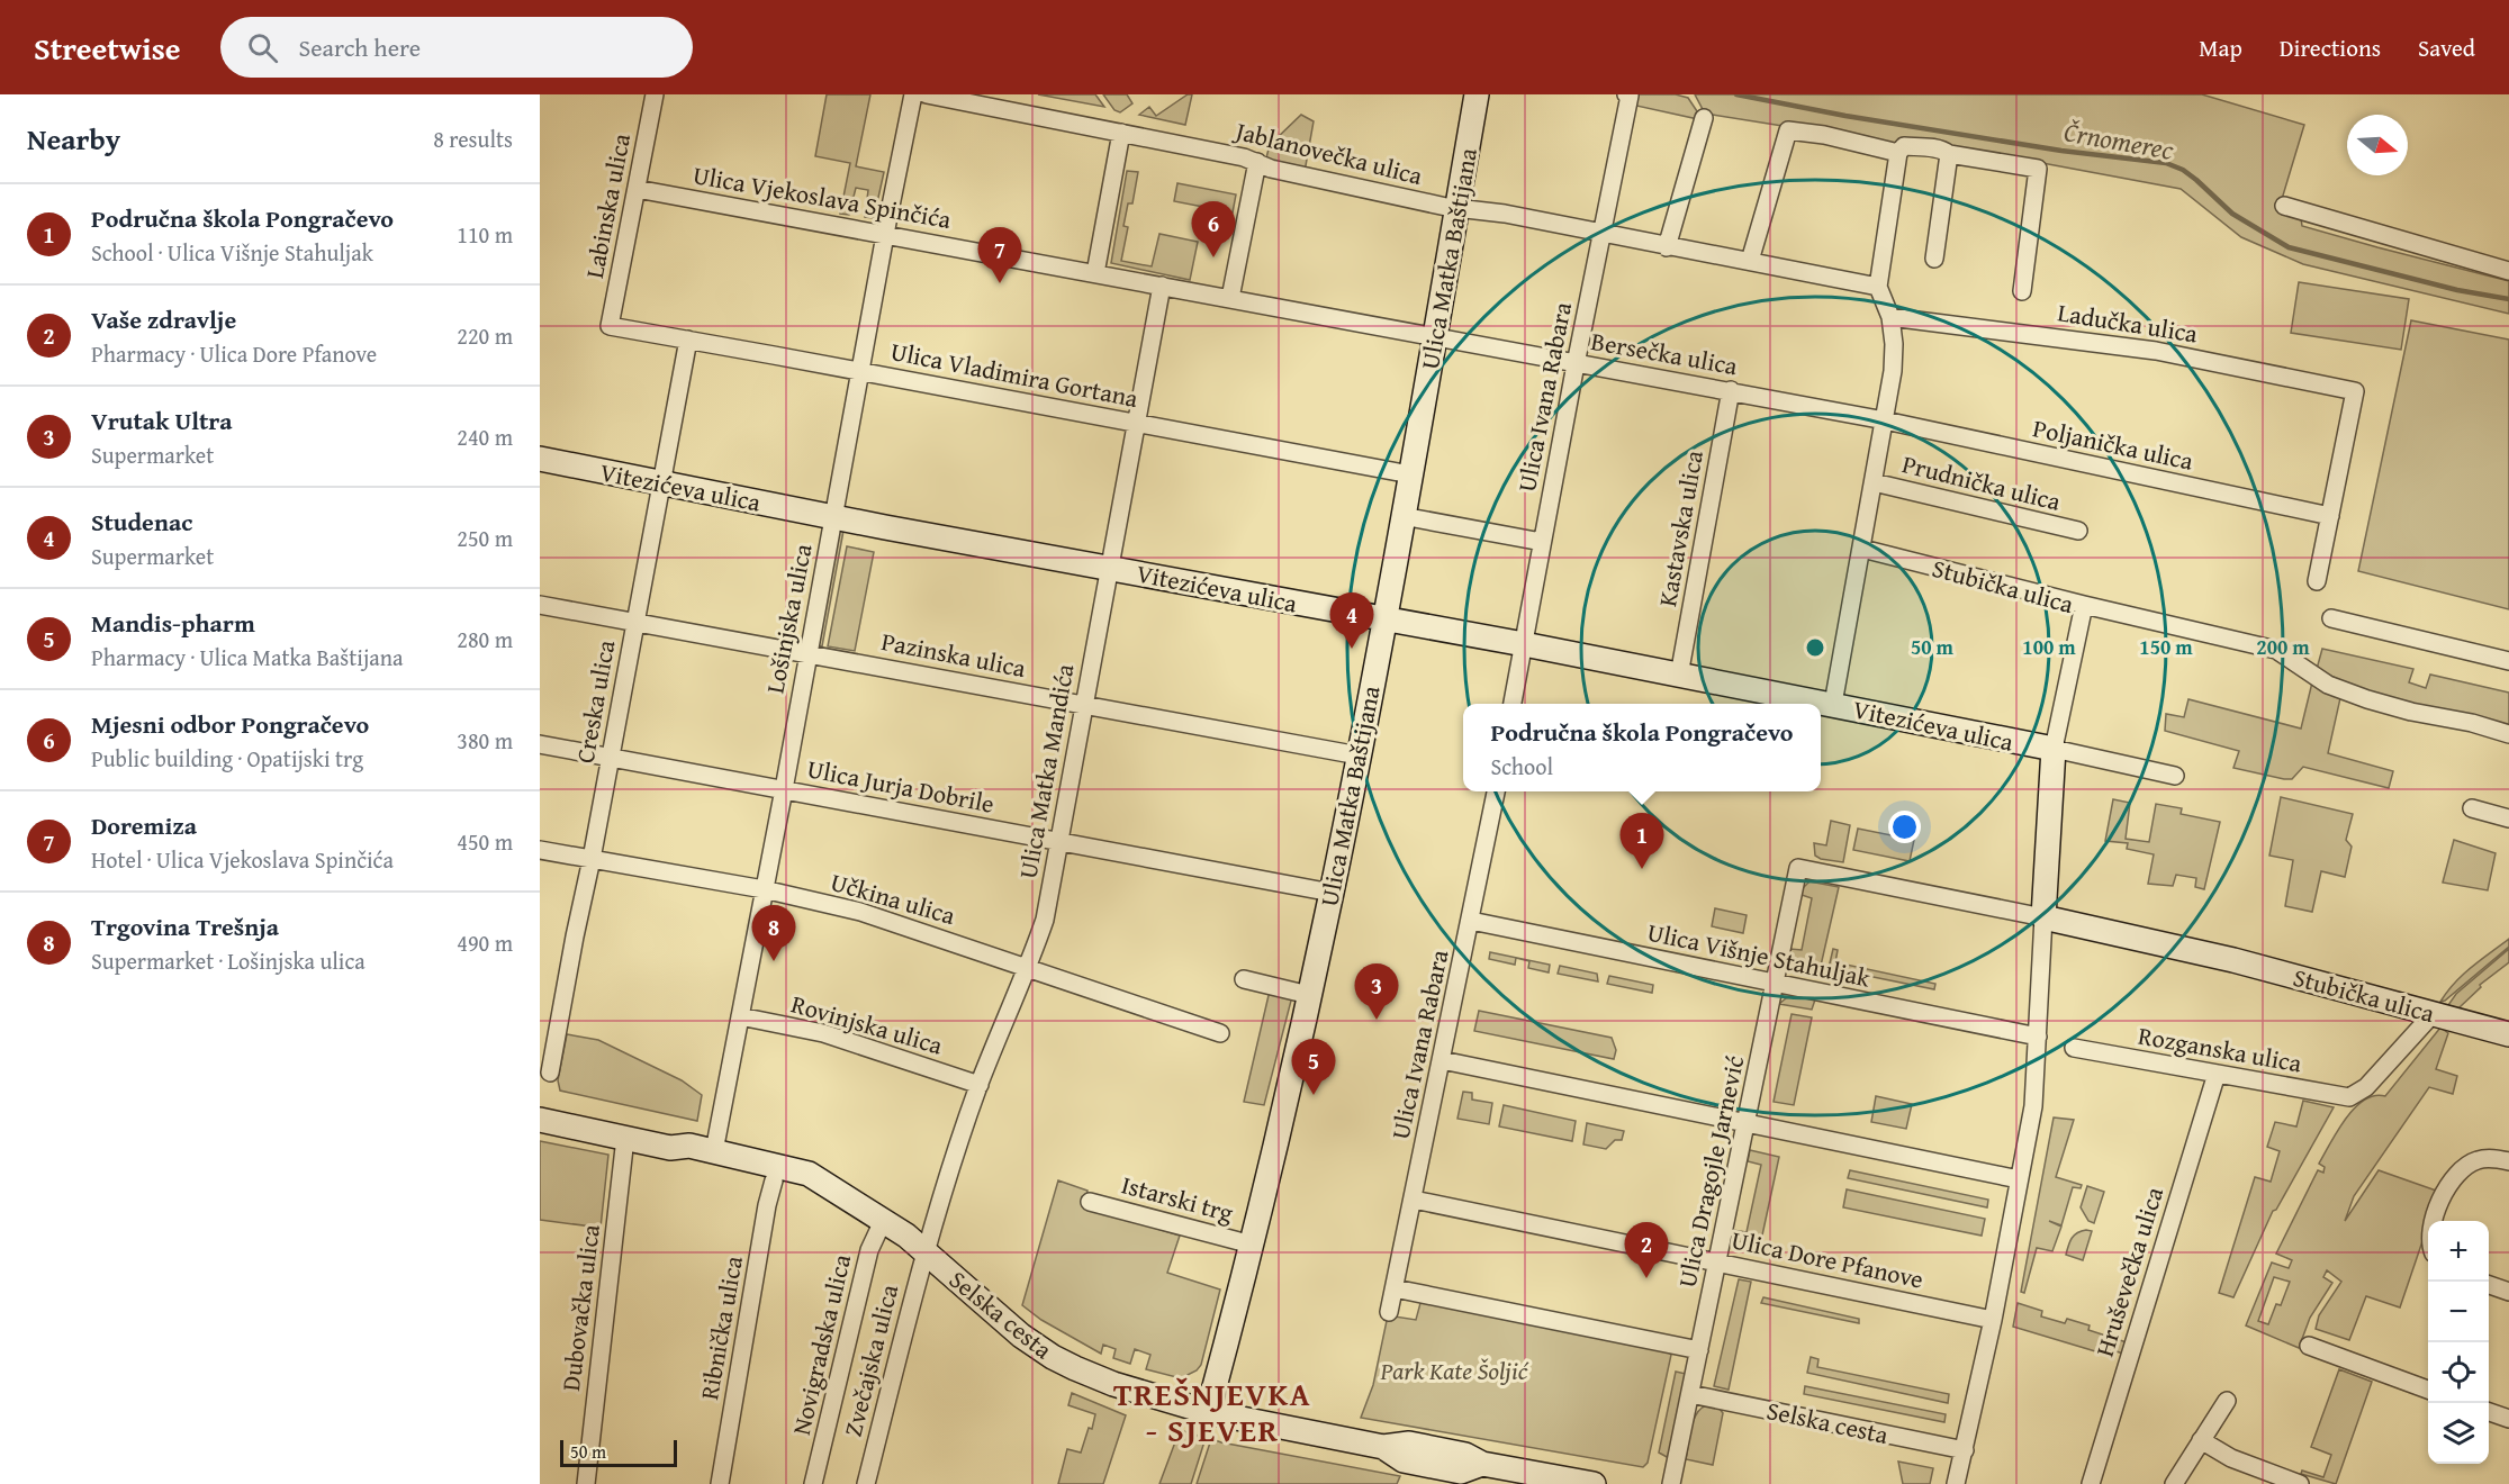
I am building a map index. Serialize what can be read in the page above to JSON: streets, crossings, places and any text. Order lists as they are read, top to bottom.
{
  "streets": {
    "street": [
      "Jablanovečka ulica",
      "Ulica Vjekoslava Spinčića",
      "Labinska ulica",
      "Ulica Matka Baštijana",
      "Ladučka ulica",
      "Bersečka ulica",
      "Ulica Vladimira Gortana",
      "Ulica Ivana Rabara",
      "Poljanička ulica",
      "Prudnička ulica",
      "Vitezićeva ulica",
      "Kastavska ulica",
      "Stubička ulica",
      "Lošinjska ulica",
      "Pazinska ulica",
      "Creska ulica",
      "Ulica Matka Mandića",
      "Ulica Jurja Dobrile",
      "Učkina ulica",
      "Ulica Višnje Stahuljak",
      "Rovinjska ulica",
      "Rozganska ulica",
      "Ulica Dragojle Jarnević",
      "Istarski trg",
      "Ulica Dore Pfanove",
      "Hruševečka ulica",
      "Dubovačka ulica",
      "Selska cesta",
      "Ribnička ulica",
      "Novigradska ulica",
      "Zvečajska ulica"
    ]
  },
  "crossings": [
    ["Jablanovečka ulica", "Ulica Matka Baštijana"],
    ["Jablanovečka ulica", "Ulica Ivana Rabara"],
    ["Ulica Vjekoslava Spinčića", "Labinska ulica"],
    ["Ulica Vjekoslava Spinčića", "Ulica Matka Baštijana"],
    ["Ulica Vjekoslava Spinčića", "Bersečka ulica"],
    ["Ulica Vjekoslava Spinčića", "Lošinjska ulica"],
    ["Ulica Vjekoslava Spinčića", "Ulica Matka Mandića"],
    ["Labinska ulica", "Ulica Vladimira Gortana"],
    ["Ulica Matka Baštijana", "Bersečka ulica"],
    ["Ulica Matka Baštijana", "Ulica Vladimira Gortana"],
    ["Ulica Matka Baštijana", "Vitezićeva ulica"],
    ["Ulica Matka Baštijana", "Pazinska ulica"],
    ["Ulica Matka Baštijana", "Ulica Jurja Dobrile"],
    ["Ulica Matka Baštijana", "Istarski trg"],
    ["Ulica Matka Baštijana", "Selska cesta"],
    ["Ladučka ulica", "Poljanička ulica"],
    ["Bersečka ulica", "Ulica Ivana Rabara"],
    ["Bersečka ulica", "Poljanička ulica"],
    ["Bersečka ulica", "Kastavska ulica"],
    ["Ulica Vladimira Gortana", "Lošinjska ulica"],
    ["Ulica Vladimira Gortana", "Creska ulica"],
    ["Ulica Vladimira Gortana", "Ulica Matka Mandića"],
    ["Ulica Ivana Rabara", "Vitezićeva ulica"],
    ["Ulica Ivana Rabara", "Ulica Višnje Stahuljak"],
    ["Ulica Ivana Rabara", "Ulica Dore Pfanove"],
    ["Vitezićeva ulica", "Kastavska ulica"],
    ["Vitezićeva ulica", "Stubička ulica"],
    ["Vitezićeva ulica", "Lošinjska ulica"],
    ["Vitezićeva ulica", "Creska ulica"],
    ["Vitezićeva ulica", "Ulica Matka Mandića"],
    ["Stubička ulica", "Rozganska ulica"],
    ["Stubička ulica", "Ulica Dragojle Jarnević"],
    ["Lošinjska ulica", "Pazinska ulica"],
    ["Lošinjska ulica", "Ulica Jurja Dobrile"],
    ["Lošinjska ulica", "Učkina ulica"],
    ["Lošinjska ulica", "Rovinjska ulica"],
    ["Lošinjska ulica", "Selska cesta"],
    ["Pazinska ulica", "Creska ulica"],
    ["Pazinska ulica", "Ulica Matka Mandića"],
    ["Creska ulica", "Ulica Jurja Dobrile"],
    ["Creska ulica", "Učkina ulica"],
    ["Ulica Matka Mandića", "Ulica Jurja Dobrile"],
    ["Ulica Matka Mandića", "Učkina ulica"],
    ["Ulica Matka Mandića", "Rovinjska ulica"],
    ["Ulica Matka Mandića", "Selska cesta"],
    ["Ulica Matka Mandića", "Zvečajska ulica"],
    ["Ulica Višnje Stahuljak", "Ulica Dragojle Jarnević"],
    ["Rozganska ulica", "Hruševečka ulica"],
    ["Ulica Dragojle Jarnević", "Ulica Dore Pfanove"],
    ["Ulica Dragojle Jarnević", "Selska cesta"],
    ["Dubovačka ulica", "Selska cesta"],
    ["Selska cesta", "Ribnička ulica"],
    ["Selska cesta", "Novigradska ulica"],
    ["Selska cesta", "Zvečajska ulica"]
  ],
  "districts": ["TREŠNJEVKA - SJEVER"],
  "water": ["Črnomerec"],
  "parks": ["Park Kate Šoljić"],
  "scale_bar": "50 m",
  "north": "right",
  "page": {
    "header": "Streetwise",
    "search": "Search here",
    "nav": ["Map", "Directions", "Saved"],
    "heading": ["Nearby", "8 results"],
    "list": [
      {
        "mark": "1",
        "name": "Područna škola Pongračevo",
        "note": "School · Ulica Višnje Stahuljak",
        "value": "110 m"
      },
      {
        "mark": "2",
        "name": "Vaše zdravlje",
        "note": "Pharmacy · Ulica Dore Pfanove",
        "value": "220 m"
      },
      {
        "mark": "3",
        "name": "Vrutak Ultra",
        "note": "Supermarket",
        "value": "240 m"
      },
      {
        "mark": "4",
        "name": "Studenac",
        "note": "Supermarket",
        "value": "250 m"
      },
      {
        "mark": "5",
        "name": "Mandis-pharm",
        "note": "Pharmacy · Ulica Matka Baštijana",
        "value": "280 m"
      },
      {
        "mark": "6",
        "name": "Mjesni odbor Pongračevo",
        "note": "Public building · Opatijski trg",
        "value": "380 m"
      },
      {
        "mark": "7",
        "name": "Doremiza",
        "note": "Hotel · Ulica Vjekoslava Spinčića",
        "value": "450 m"
      },
      {
        "mark": "8",
        "name": "Trgovina Trešnja",
        "note": "Supermarket · Lošinjska ulica",
        "value": "490 m"
      }
    ],
    "pins": [
      "6",
      "7",
      "4",
      "1",
      "8",
      "3",
      "5",
      "2"
    ],
    "popup": ["Područna škola Pongračevo", "School"],
    "map_buttons": ["+", "−"],
    "scale": "50 m"
  },
  "rings": [
    "50 m",
    "100 m",
    "150 m",
    "200 m"
  ]
}
